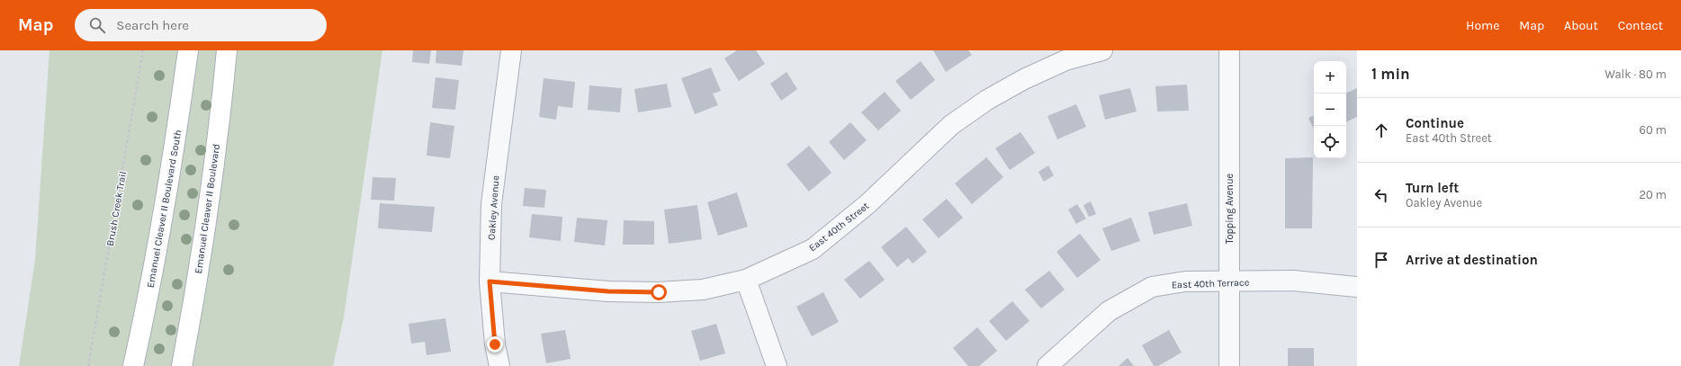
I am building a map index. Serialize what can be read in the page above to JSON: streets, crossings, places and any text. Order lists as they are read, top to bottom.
{
  "streets": {
    "main road": ["Emanuel Cleaver II Boulevard South", "Emanuel Cleaver II Boulevard"],
    "street": [
      "Oakley Avenue",
      "Topping Avenue",
      "East 40th Street",
      "East 40th Terrace"
    ],
    "path": ["Brush Creek Trail"]
  },
  "crossings": [
    ["Oakley Avenue", "East 40th Street"],
    ["Topping Avenue", "East 40th Terrace"]
  ],
  "page": {
    "header": "Map",
    "search": "Search here",
    "nav": [
      "Home",
      "Map",
      "About",
      "Contact"
    ],
    "heading": ["1 min", "Walk · 80 m"],
    "map_buttons": ["+", "−"],
    "list": [
      ["Continue", "East 40th Street", "60 m"],
      ["Turn left", "Oakley Avenue", "20 m"],
      "Arrive at destination"
    ]
  }
}
